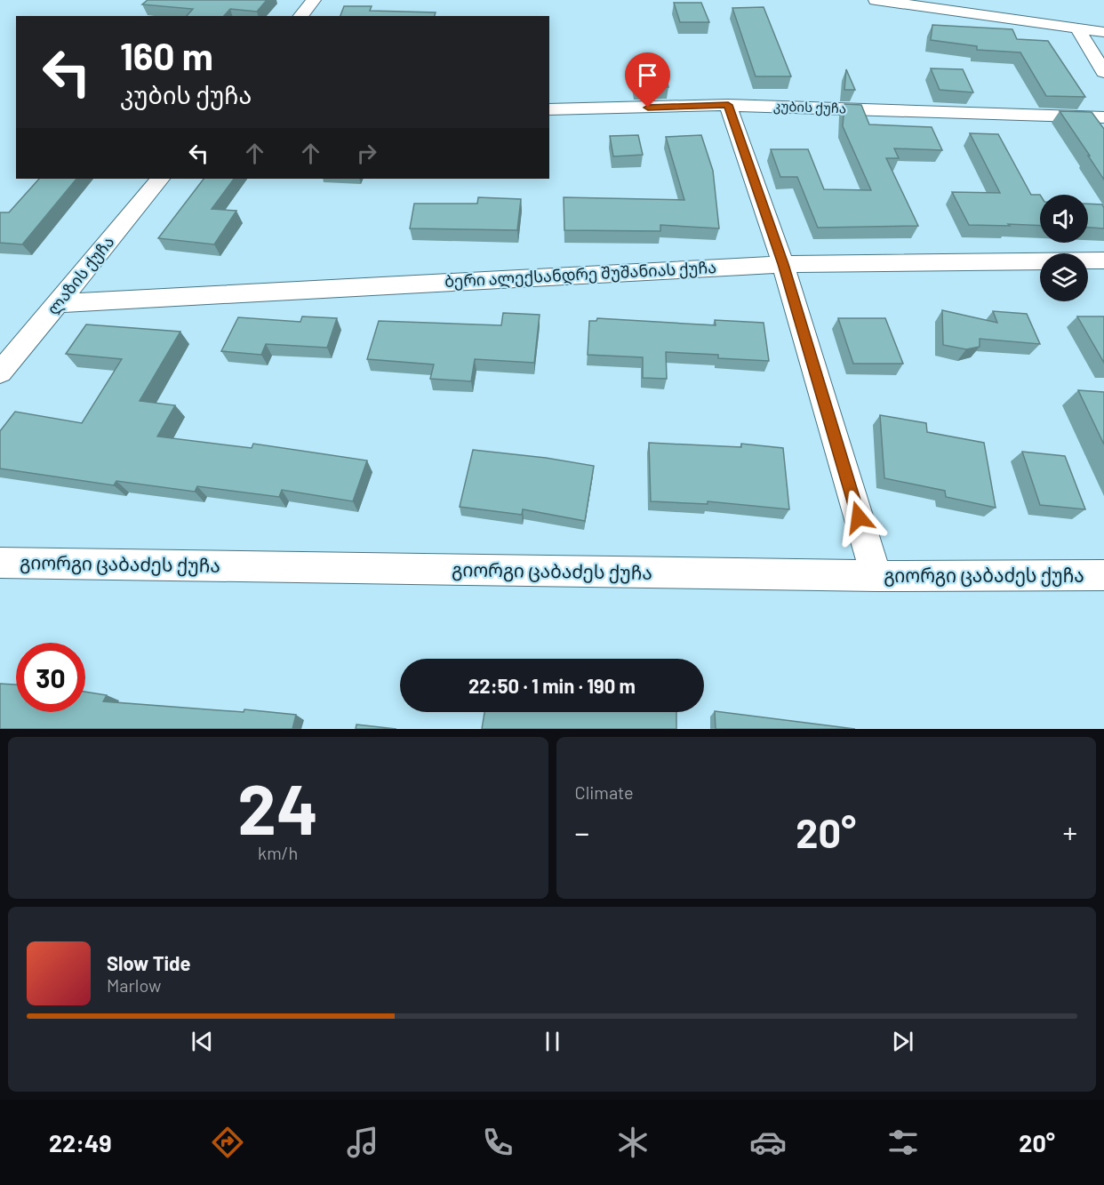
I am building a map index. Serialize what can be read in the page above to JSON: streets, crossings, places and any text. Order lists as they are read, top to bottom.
{
  "streets": {
    "street": [
      "კუბის ქუჩა",
      "ბერი ალექსანდრე შუშანიას ქუჩა",
      "ლაზის ქუჩა",
      "გიორგი ცაბაძეს ქუჩა"
    ]
  },
  "crossings": [
    ["ბერი ალექსანდრე შუშანიას ქუჩა", "ლაზის ქუჩა"]
  ],
  "page": {
    "turn": ["160 m", "კუბის ქუჩა"],
    "limit": "30",
    "trip": "22:50 · 1 min · 190 m",
    "tile": [
      ["24", "km/h"],
      "Climate"
    ],
    "heat": ["−", "20°", "+"],
    "song": ["Slow Tide", "Marlow"],
    "tabs": ["22:49", "20°"]
  }
}
